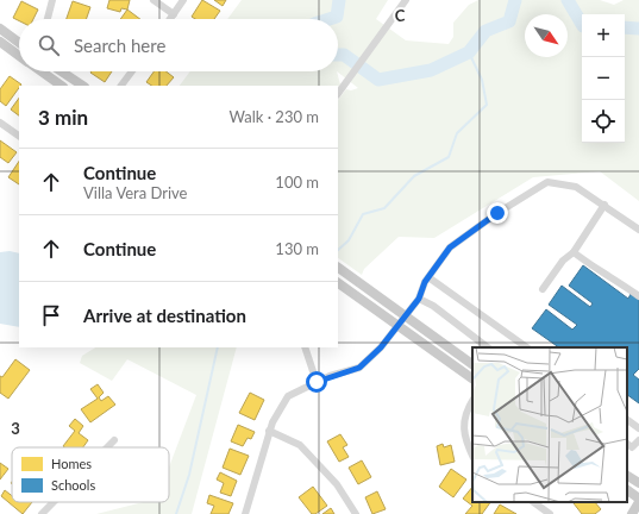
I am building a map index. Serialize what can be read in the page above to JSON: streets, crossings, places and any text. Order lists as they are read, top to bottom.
{
  "legend": ["Homes", "Schools"],
  "north": "bottom right",
  "page": {
    "map_buttons": ["+", "−"],
    "search": "Search here",
    "heading": ["3 min", "Walk · 230 m"],
    "list": [
      ["Continue", "Villa Vera Drive", "100 m"],
      ["Continue", "130 m"],
      "Arrive at destination"
    ]
  },
  "grid": {
    "columns": ["C"],
    "rows": ["3"]
  }
}
